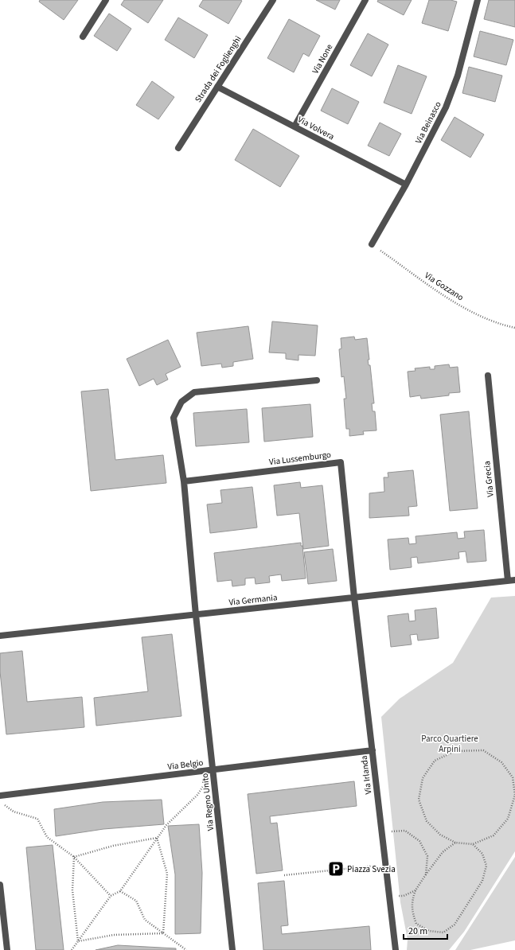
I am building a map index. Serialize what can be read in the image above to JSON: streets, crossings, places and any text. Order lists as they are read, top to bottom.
{
  "streets": {
    "street": [
      "Via None",
      "Strada dei Foglienghi",
      "Via Beinasco",
      "Via Volvera",
      "Via Lussemburgo",
      "Via Grecia",
      "Via Germania",
      "Via Belgio",
      "Via Irlanda",
      "Via Regno Unito"
    ],
    "path": ["Via Gozzano"]
  },
  "crossings": [
    ["Via None", "Via Volvera"],
    ["Strada dei Foglienghi", "Via Volvera"],
    ["Via Beinasco", "Via Volvera"],
    ["Via Beinasco", "Via Gozzano"],
    ["Via Lussemburgo", "Via Germania"],
    ["Via Lussemburgo", "Via Irlanda"],
    ["Via Grecia", "Via Germania"],
    ["Via Germania", "Via Irlanda"],
    ["Via Germania", "Via Regno Unito"],
    ["Via Belgio", "Via Irlanda"],
    ["Via Belgio", "Via Regno Unito"]
  ],
  "parks": ["Parco Quartiere Arpini"],
  "places": {
    "parking": ["Piazza Svezia"]
  },
  "scale_bar": "20 m"
}
